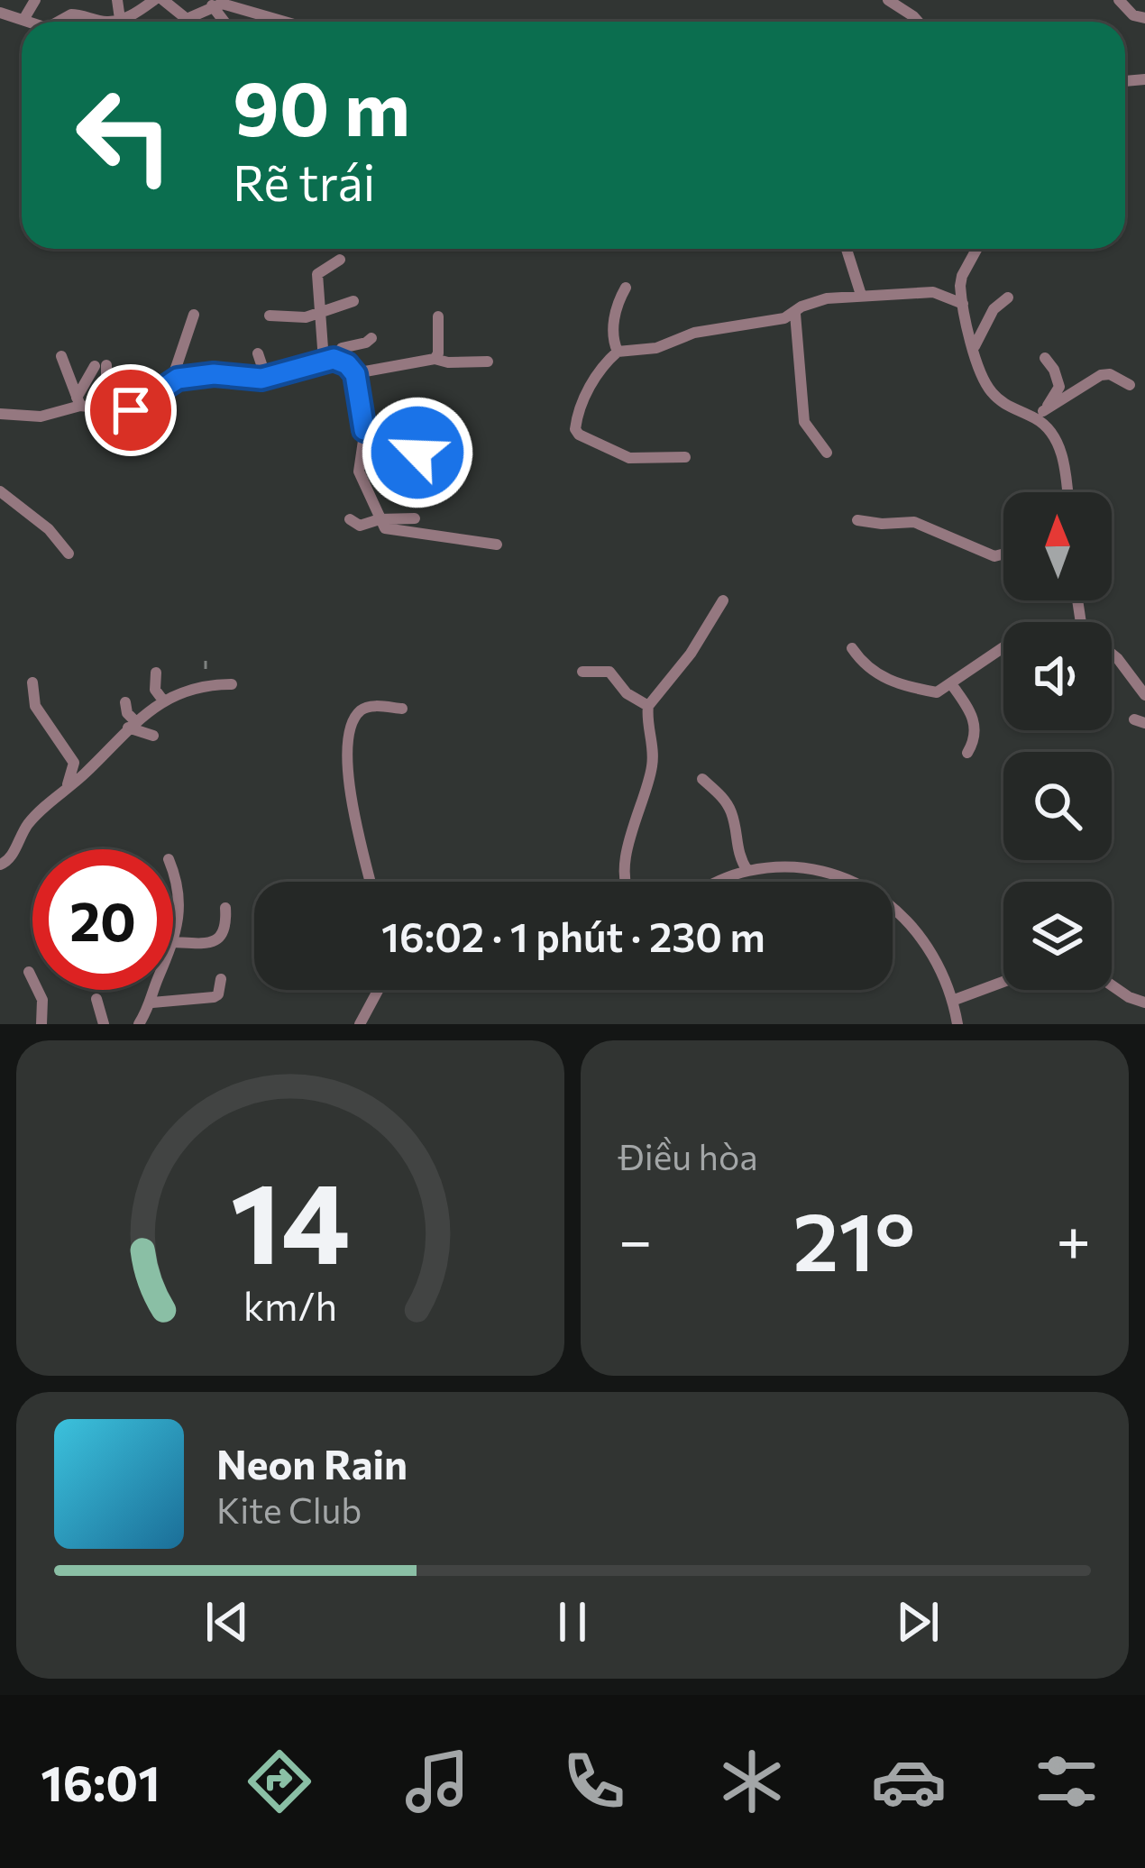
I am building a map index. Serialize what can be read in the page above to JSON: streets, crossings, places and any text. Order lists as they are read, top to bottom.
{
  "north": "top",
  "page": {
    "turn": ["90 m", "Rẽ trái"],
    "limit": "20",
    "trip": "16:02 · 1 phút · 230 m",
    "tile": "Điều hòa",
    "heat": ["−", "21°", "+"],
    "song": ["Neon Rain", "Kite Club"],
    "tabs": "16:01",
    "gauge": ["14", "km/h"]
  }
}
